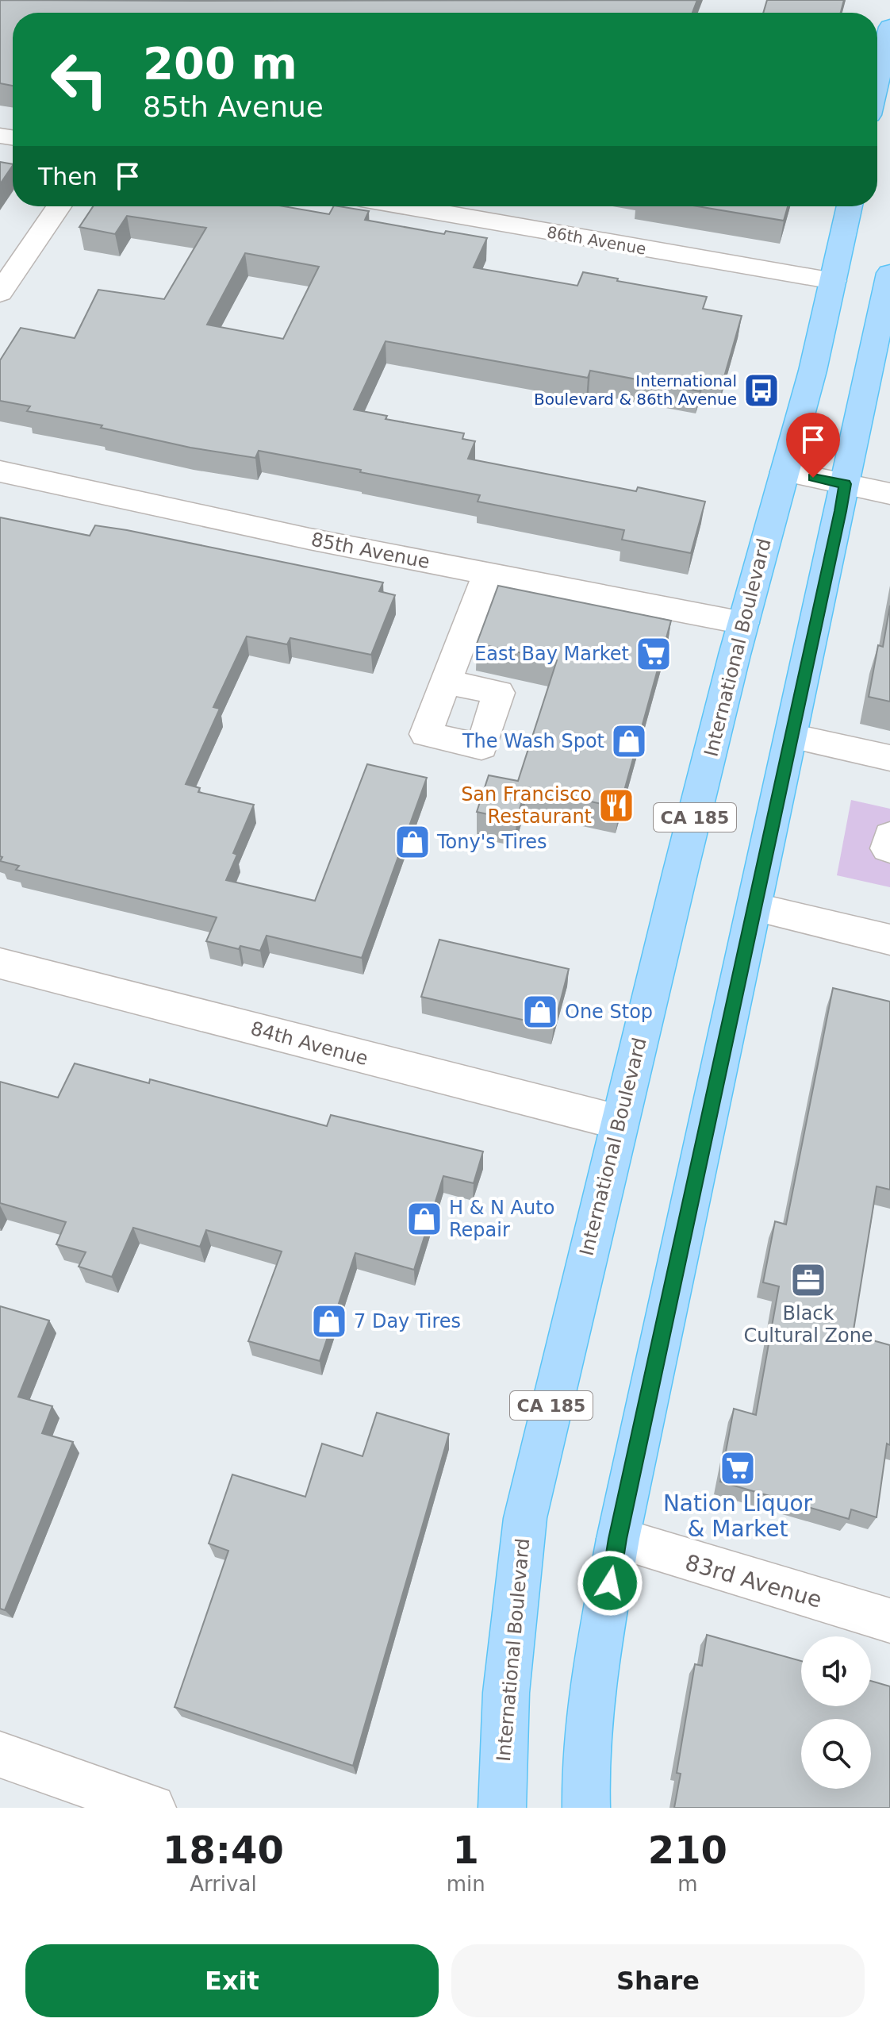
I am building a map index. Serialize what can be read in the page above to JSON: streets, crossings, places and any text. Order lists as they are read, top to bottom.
{
  "streets": {
    "main road": ["International Boulevard", "CA 185"],
    "street": [
      "86th Avenue",
      "85th Avenue",
      "84th Avenue",
      "83rd Avenue"
    ]
  },
  "crossings": [
    ["86th Avenue", "International Boulevard"],
    ["85th Avenue", "International Boulevard"],
    ["International Boulevard", "84th Avenue"]
  ],
  "places": {
    "bus stop": ["International Boulevard & 86th Avenue"],
    "supermarket": ["East Bay Market", "Nation Liquor & Market"],
    "shop": [
      "The Wash Spot",
      "Tony's Tires",
      "One Stop",
      "H & N Auto Repair",
      "7 Day Tires"
    ],
    "restaurant": ["San Francisco Restaurant"],
    "office": ["Black Cultural Zone"]
  },
  "page": {
    "turn": ["200 m", "85th Avenue"],
    "then": "Then",
    "eta": [
      "18:40",
      "Arrival",
      "1",
      "min",
      "210",
      "m"
    ],
    "buttons": ["Exit", "Share"]
  }
}
